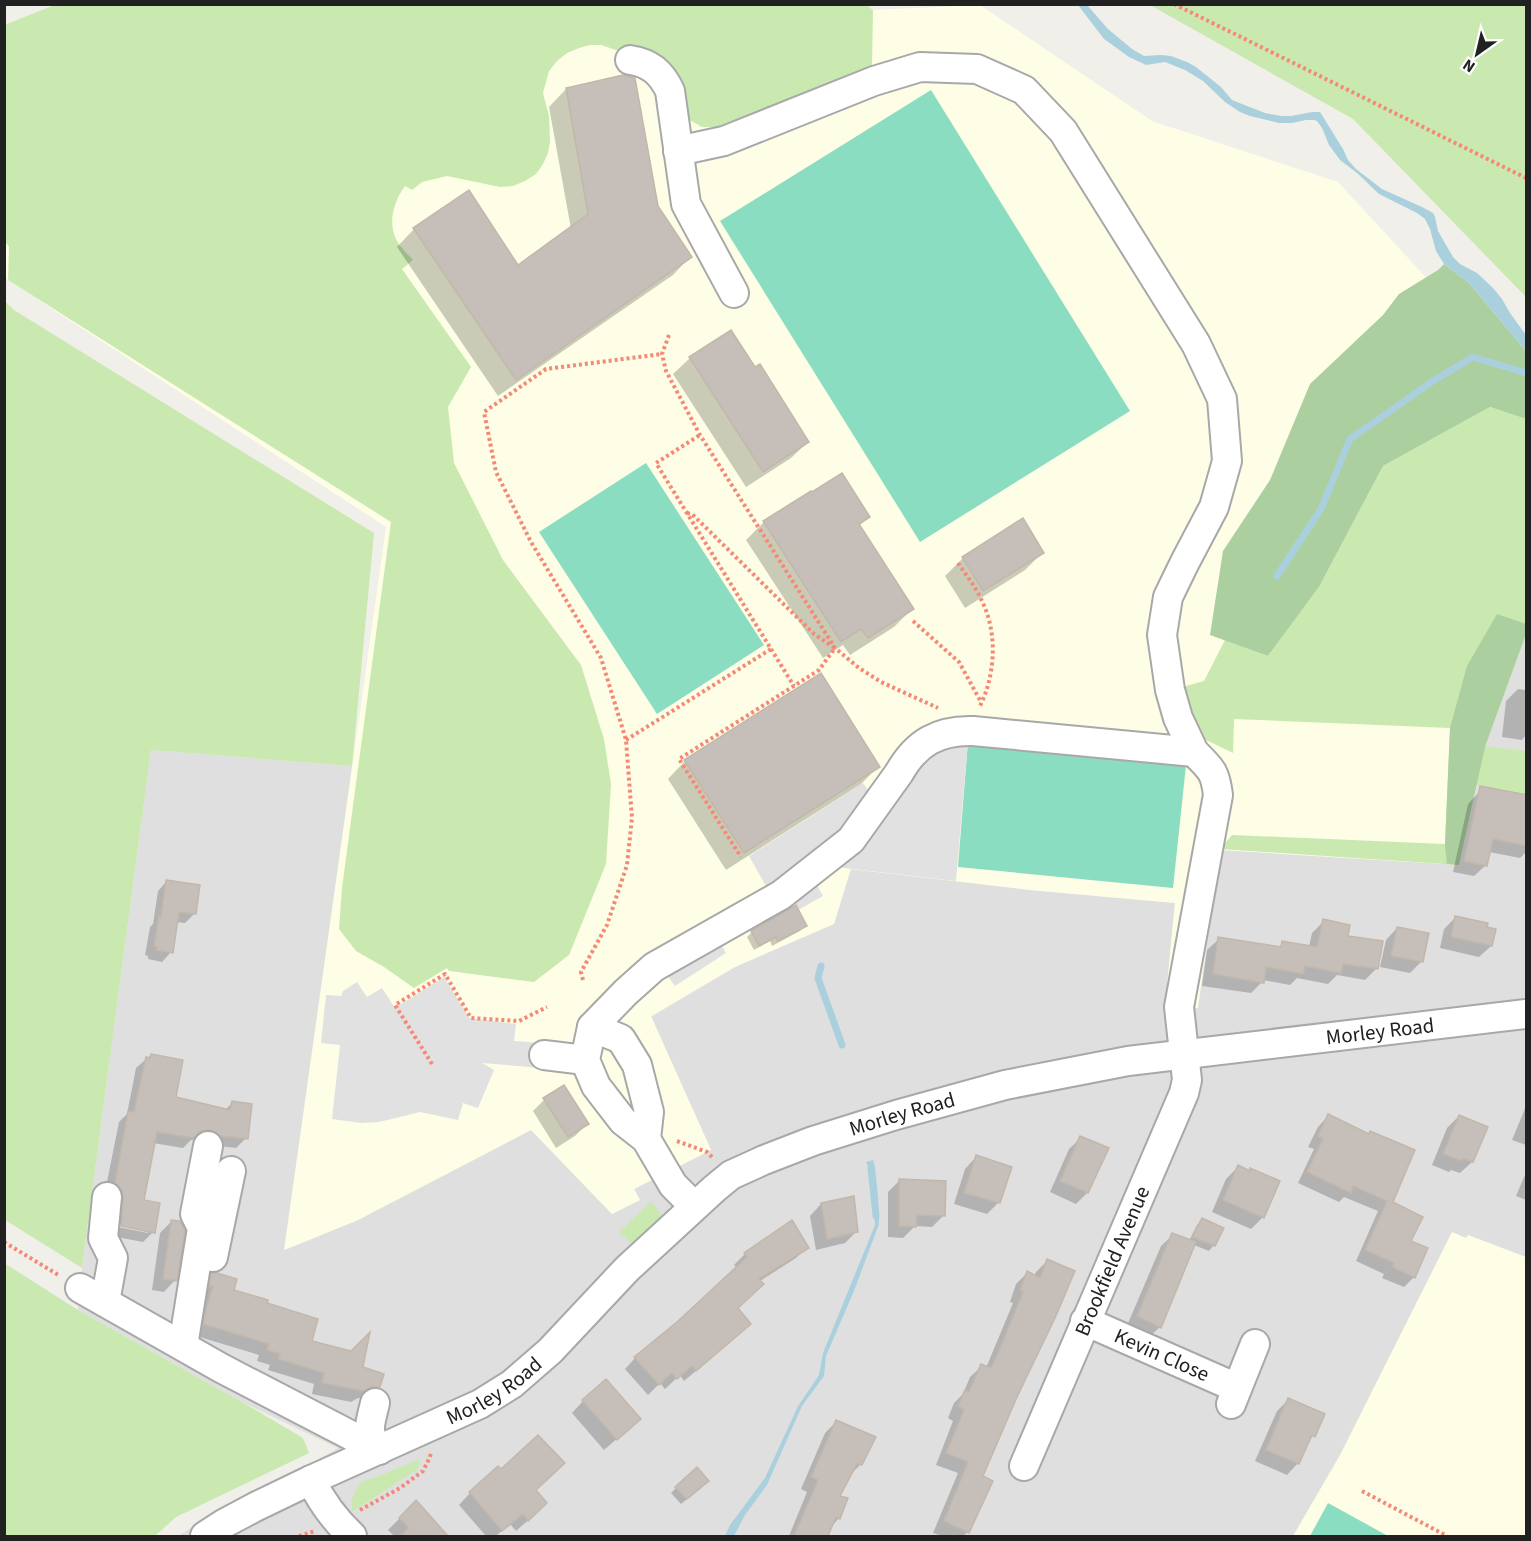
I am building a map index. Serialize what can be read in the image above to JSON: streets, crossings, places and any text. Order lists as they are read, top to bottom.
{
  "streets": {
    "street": ["Morley Road", "Brookfield Avenue", "Kevin Close"]
  },
  "crossings": [
    ["Morley Road", "Brookfield Avenue"],
    ["Brookfield Avenue", "Kevin Close"]
  ],
  "north": "bottom left"
}
